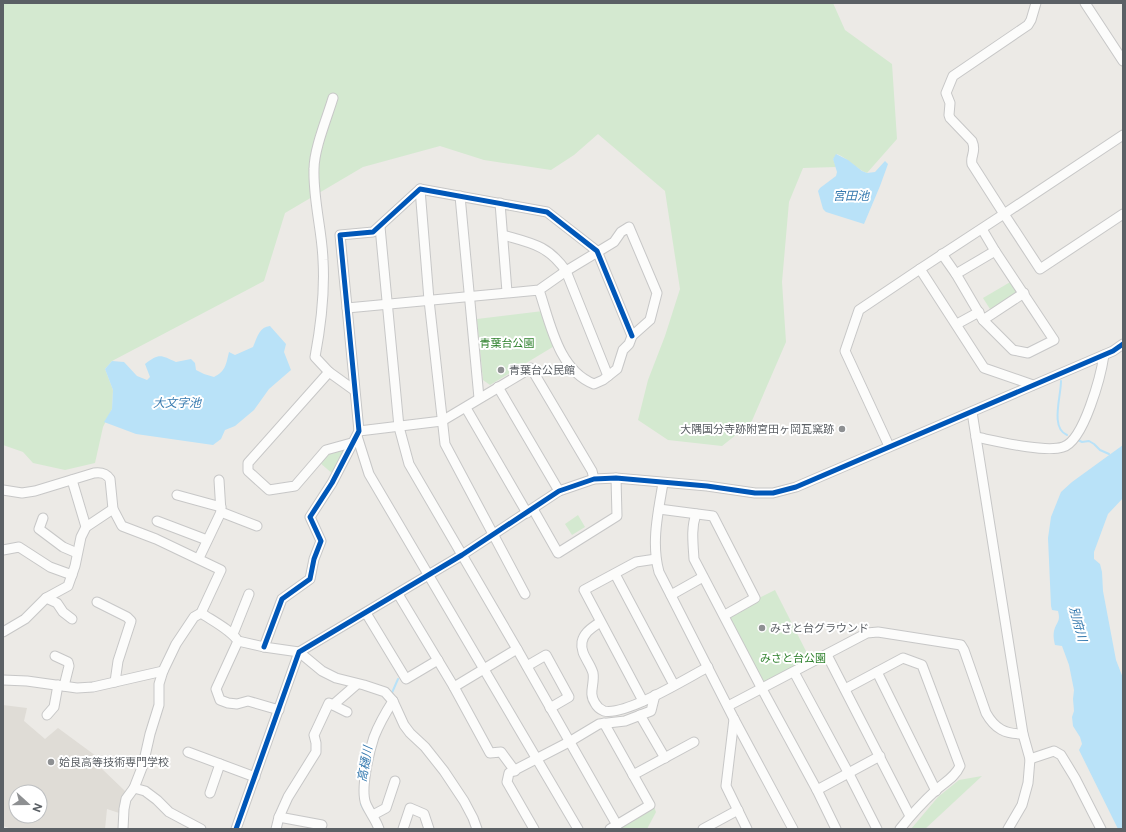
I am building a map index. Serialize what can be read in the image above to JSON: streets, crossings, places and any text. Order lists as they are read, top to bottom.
{
  "water": [
    "宮田池",
    "大文字池",
    "別府川",
    "高樋川"
  ],
  "parks": ["青葉台公園", "みさと台公園"],
  "places": [
    "青葉台公民館",
    "大隅国分寺跡附宮田ヶ岡瓦窯跡",
    "みさと台グラウンド",
    "姶良高等技術専門学校"
  ],
  "north": "right"
}
